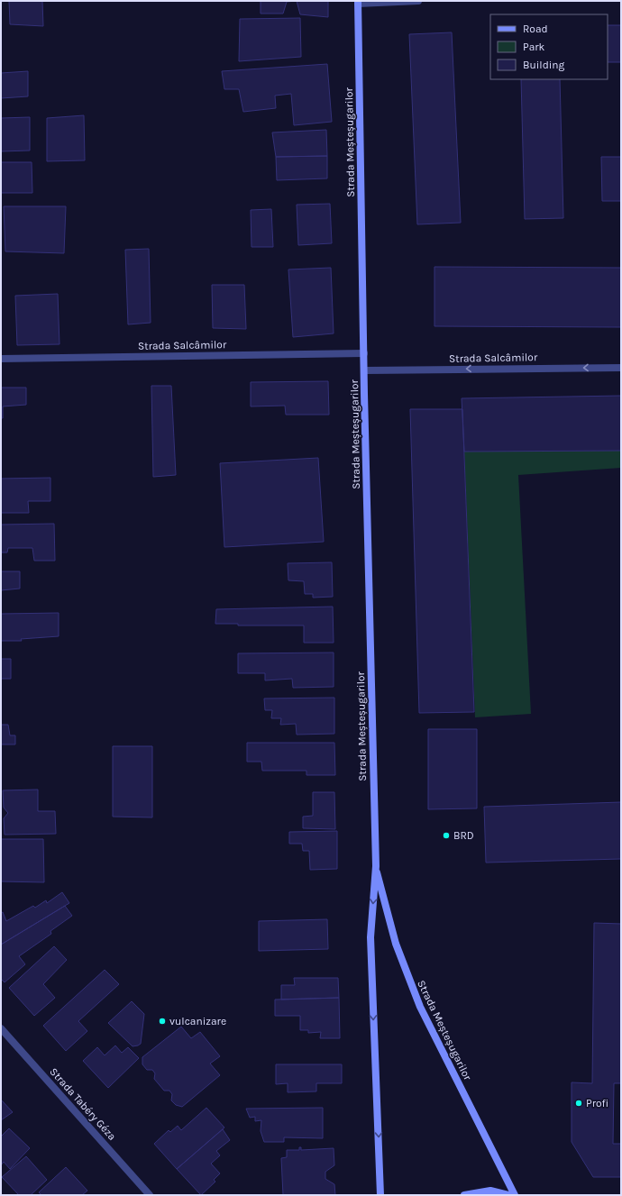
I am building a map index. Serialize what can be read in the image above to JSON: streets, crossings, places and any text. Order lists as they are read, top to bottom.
{
  "streets": {
    "main road": ["Strada Meșteșugarilor"],
    "street": ["Strada Salcâmilor", "Strada Tabéry Géza"]
  },
  "crossings": [
    ["Strada Meșteșugarilor", "Strada Salcâmilor"]
  ],
  "one_way": ["Strada Salcâmilor"],
  "places": ["BRD", "vulcanizare", "Profi"],
  "legend": ["Road", "Park", "Building"]
}
